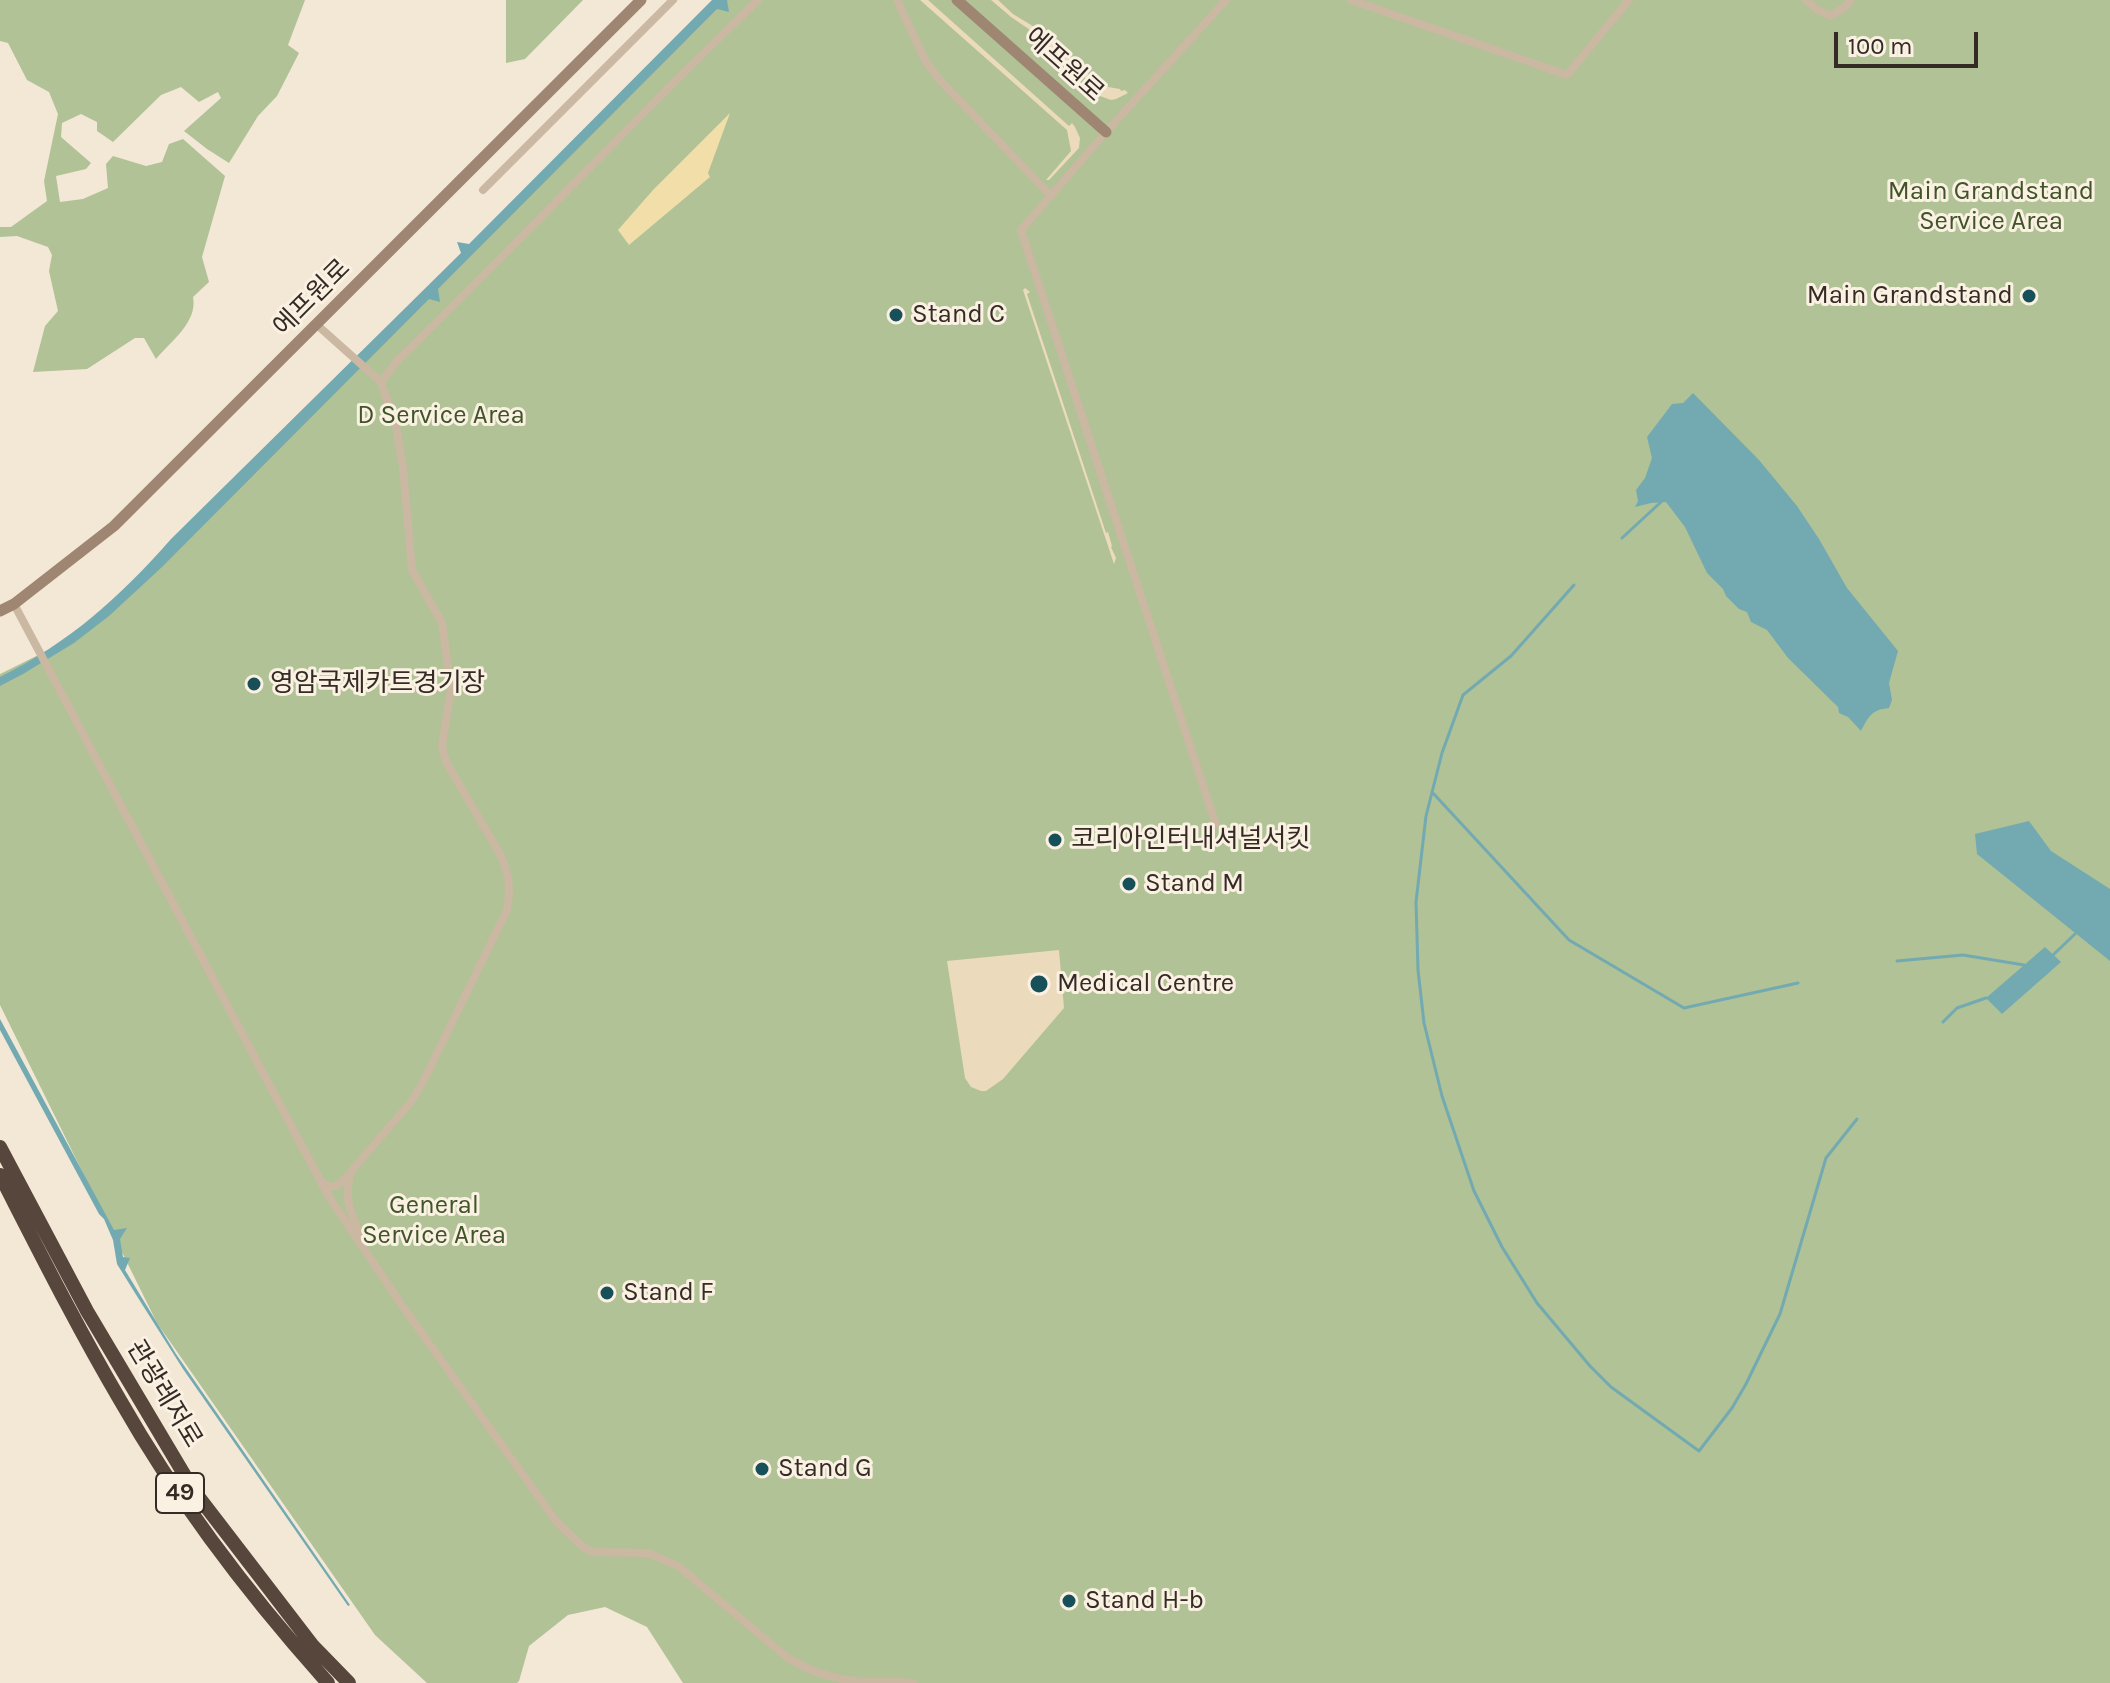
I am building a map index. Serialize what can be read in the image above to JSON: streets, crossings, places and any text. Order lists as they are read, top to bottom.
{
  "streets": {
    "highway": ["관광레저로", "49"],
    "street": ["에프원로"]
  },
  "parks": ["Main Grandstand Service Area", "D Service Area", "General Service Area"],
  "places": [
    "Main Grandstand",
    "Stand C",
    "영암국제카트경기장",
    "코리아인터내셔널서킷",
    "Stand M",
    "Medical Centre",
    "Stand F",
    "Stand G",
    "Stand H-b"
  ],
  "scale_bar": "100 m"
}
